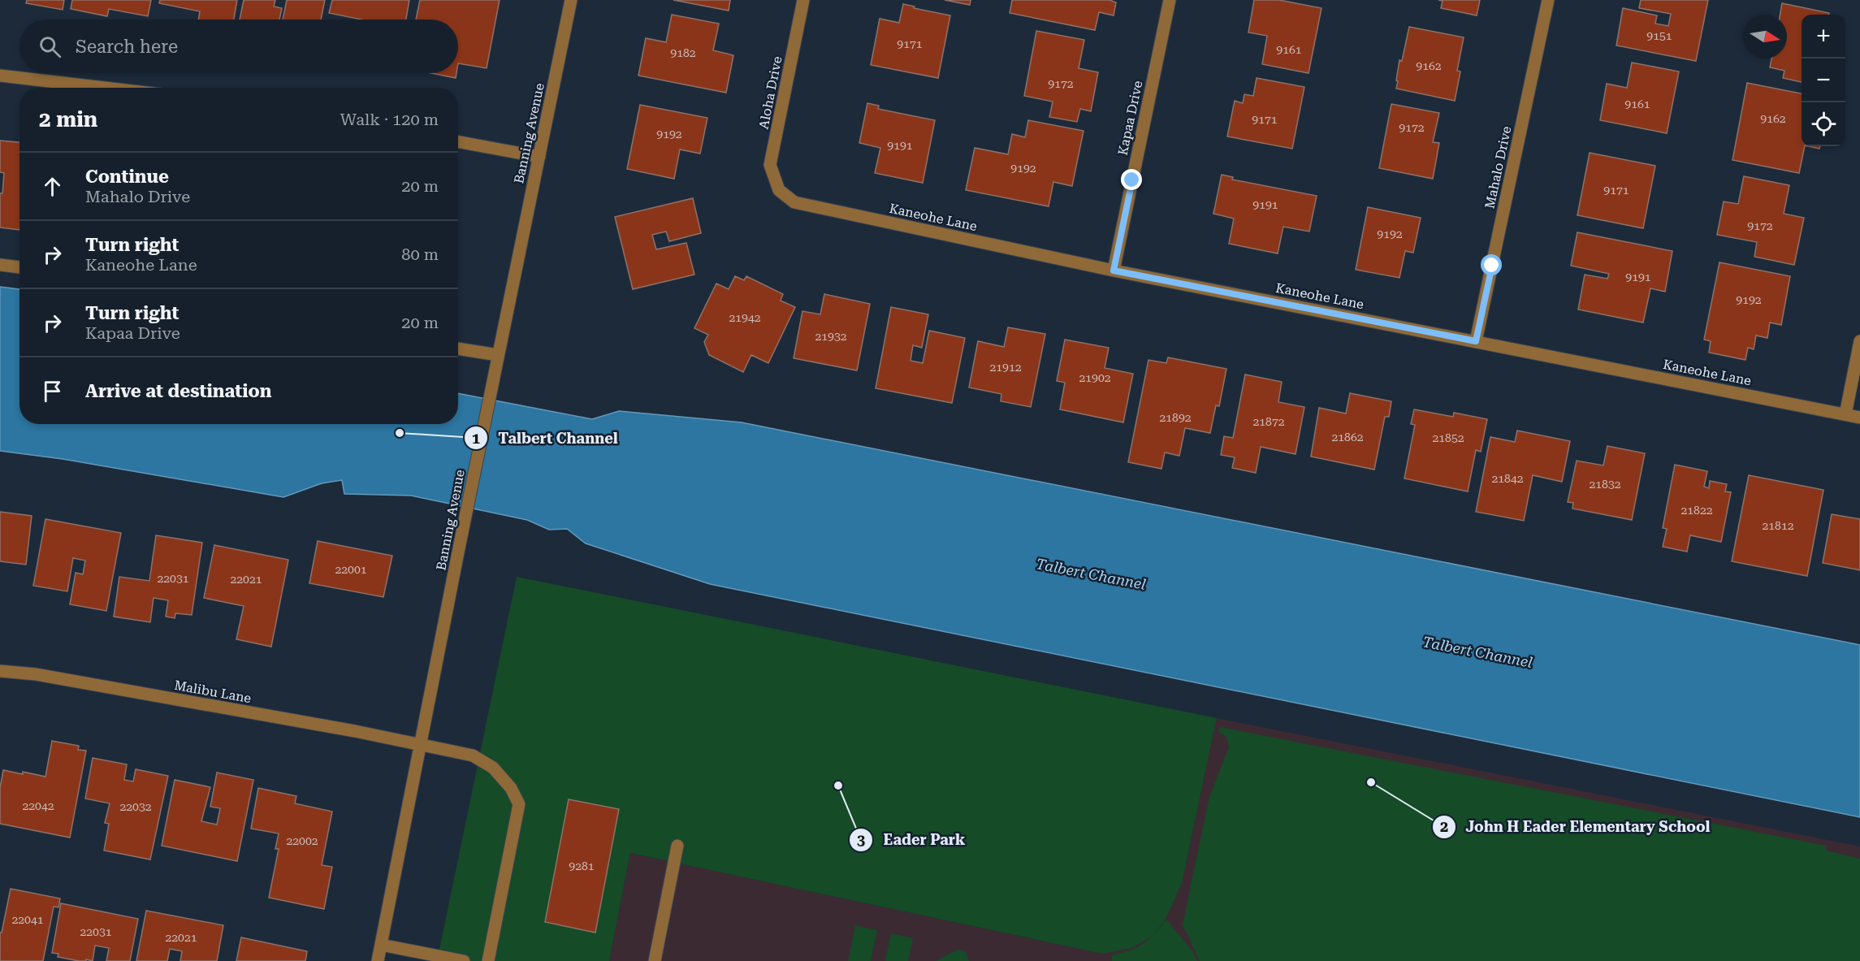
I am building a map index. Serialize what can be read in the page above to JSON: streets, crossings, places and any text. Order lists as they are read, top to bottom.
{
  "streets": {
    "street": [
      "Aloha Drive",
      "Kapaa Drive",
      "Banning Avenue",
      "Mahalo Drive",
      "Kaneohe Lane",
      "Malibu Lane"
    ]
  },
  "crossings": [
    ["Aloha Drive", "Kaneohe Lane"],
    ["Kapaa Drive", "Kaneohe Lane"],
    ["Banning Avenue", "Malibu Lane"],
    ["Mahalo Drive", "Kaneohe Lane"]
  ],
  "water": ["Talbert Channel"],
  "places": ["Talbert Channel", "John H Eader Elementary School", "Eader Park"],
  "house_numbers": [
    "9151",
    "9171",
    "9161",
    "9182",
    "9162",
    "9172",
    "9161",
    "9162",
    "9171",
    "9172",
    "9192",
    "9191",
    "9192",
    "9171",
    "9191",
    "9172",
    "9192",
    "9191",
    "9192",
    "21942",
    "21932",
    "21912",
    "21902",
    "21892",
    "21872",
    "21862",
    "21852",
    "21842",
    "21832",
    "21822",
    "21812",
    "22001",
    "22031",
    "22021",
    "22042",
    "22032",
    "22002",
    "9281",
    "22041",
    "22031",
    "22021"
  ],
  "north": "right",
  "page": {
    "map_buttons": ["+", "−"],
    "search": "Search here",
    "heading": ["2 min", "Walk · 120 m"],
    "list": [
      ["Continue", "Mahalo Drive", "20 m"],
      ["Turn right", "Kaneohe Lane", "80 m"],
      ["Turn right", "Kapaa Drive", "20 m"],
      "Arrive at destination"
    ]
  }
}
